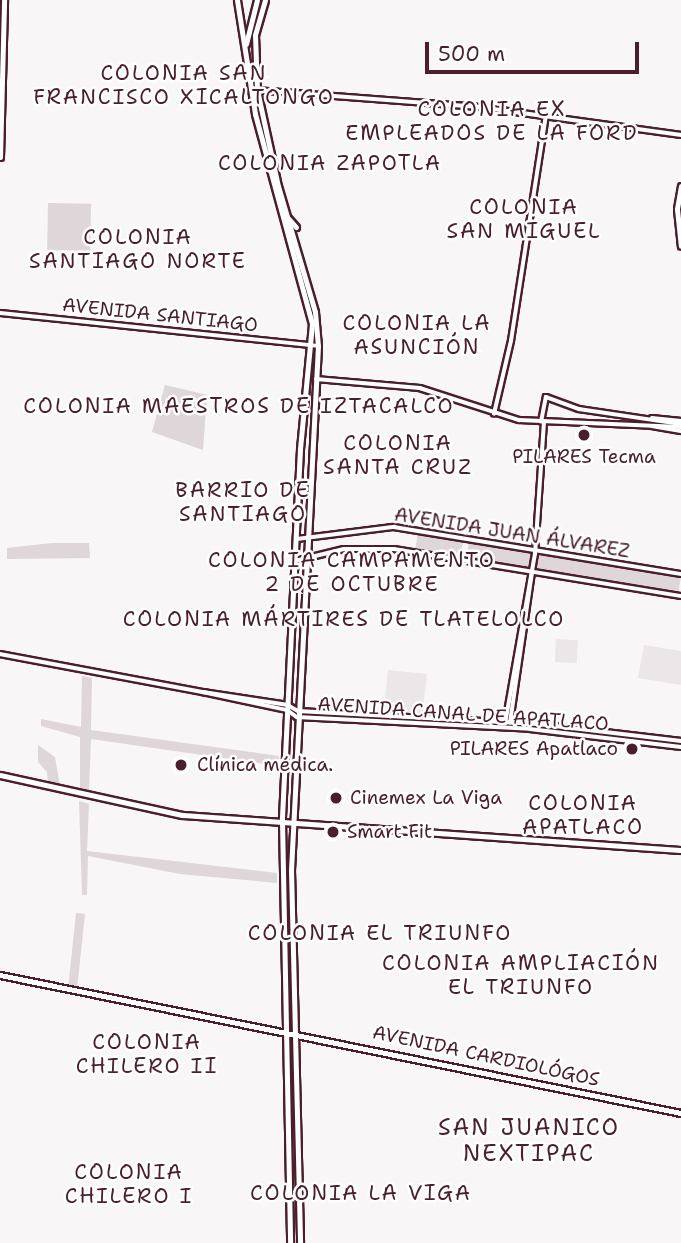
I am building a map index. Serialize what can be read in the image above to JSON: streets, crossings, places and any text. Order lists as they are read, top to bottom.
{
  "streets": {
    "main road": ["AVENIDA CARDIOLÓGOS"],
    "street": ["AVENIDA SANTIAGO", "AVENIDA JUAN ÁLVAREZ", "AVENIDA CANAL DE APATLACO"]
  },
  "districts": [
    "COLONIA SAN FRANCISCO XICALTONGO",
    "COLONIA EX EMPLEADOS DE LA FORD",
    "COLONIA ZAPOTLA",
    "COLONIA SAN MIGUEL",
    "COLONIA SANTIAGO NORTE",
    "COLONIA LA ASUNCIÓN",
    "COLONIA MAESTROS DE IZTACALCO",
    "COLONIA SANTA CRUZ",
    "BARRIO DE SANTIAGO",
    "COLONIA CAMPAMENTO 2 DE OCTUBRE",
    "COLONIA MÁRTIRES DE TLATELOLCO",
    "COLONIA APATLACO",
    "COLONIA EL TRIUNFO",
    "COLONIA AMPLIACIÓN EL TRIUNFO",
    "COLONIA CHILERO II",
    "SAN JUANICO NEXTIPAC",
    "COLONIA CHILERO I",
    "COLONIA LA VIGA"
  ],
  "places": [
    "PILARES Tecma",
    "PILARES Apatlaco",
    "Clínica médica.",
    "Cinemex La Viga",
    "Smart Fit"
  ],
  "scale_bar": "500 m"
}
